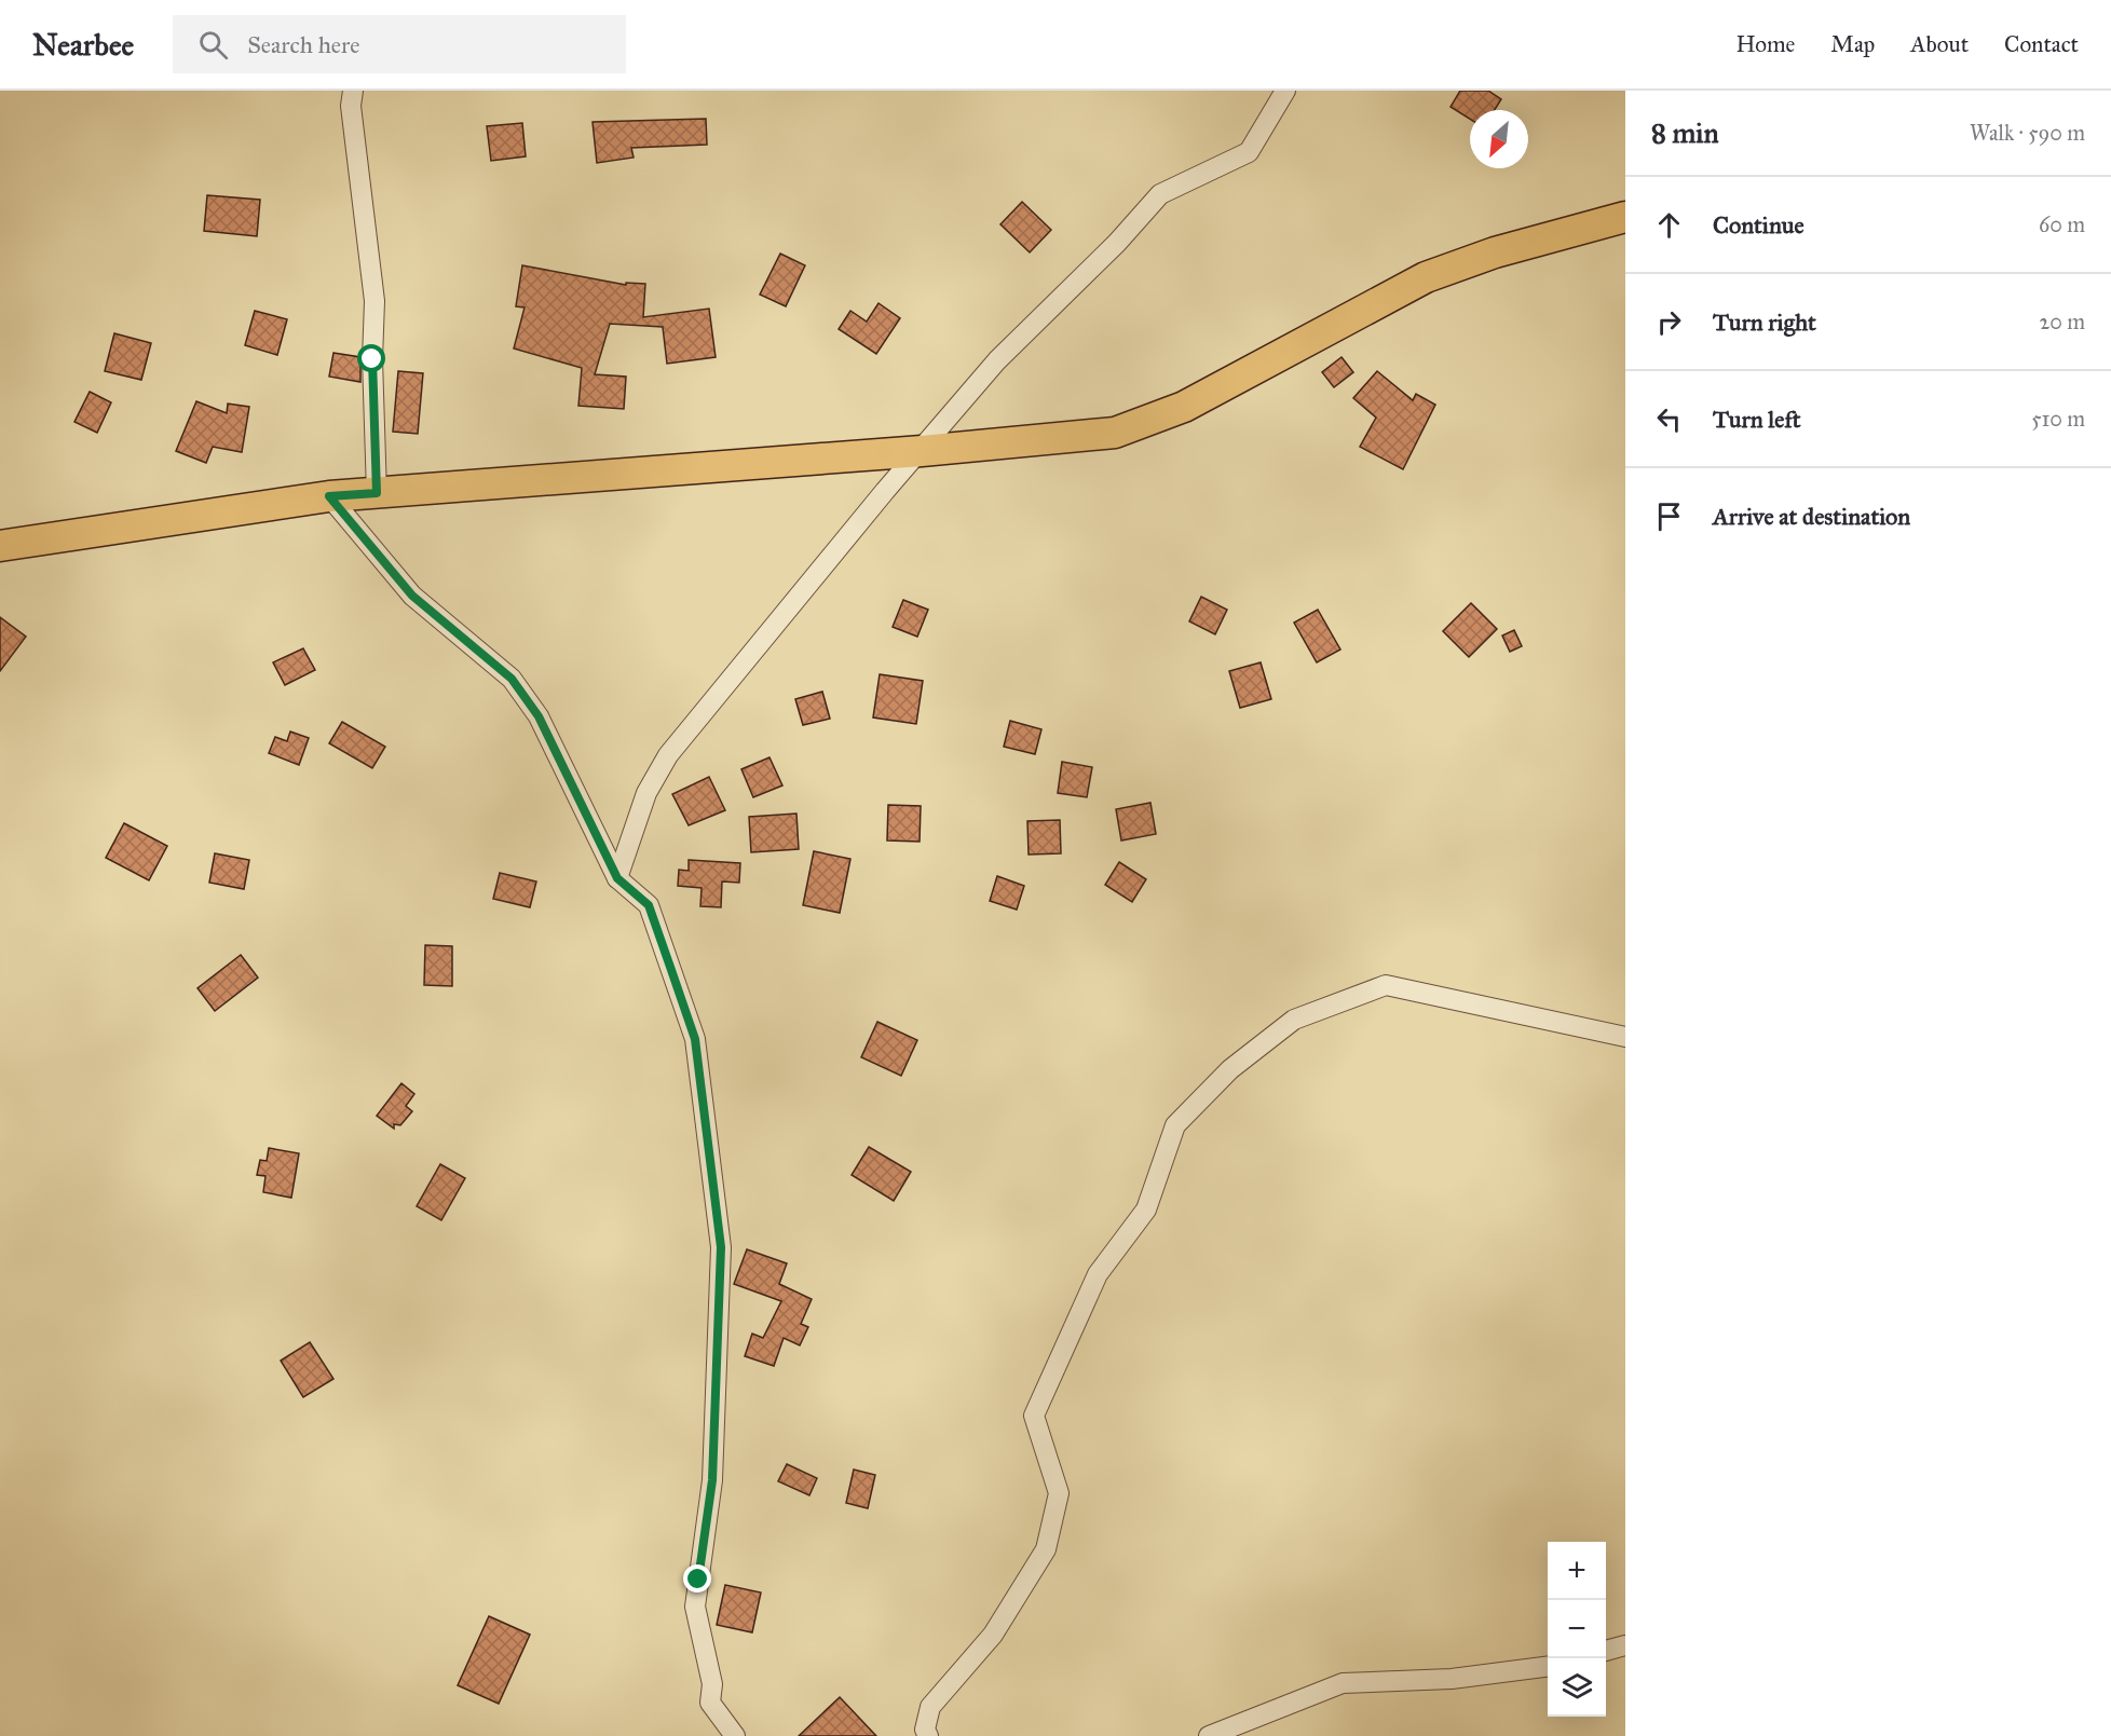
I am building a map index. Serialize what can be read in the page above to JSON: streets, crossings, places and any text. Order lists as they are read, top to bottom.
{
  "north": "bottom left",
  "page": {
    "header": "Nearbee",
    "search": "Search here",
    "nav": [
      "Home",
      "Map",
      "About",
      "Contact"
    ],
    "heading": ["8 min", "Walk · 590 m"],
    "list": [
      ["Continue", "60 m"],
      ["Turn right", "20 m"],
      ["Turn left", "510 m"],
      "Arrive at destination"
    ],
    "map_buttons": ["+", "−"]
  }
}
